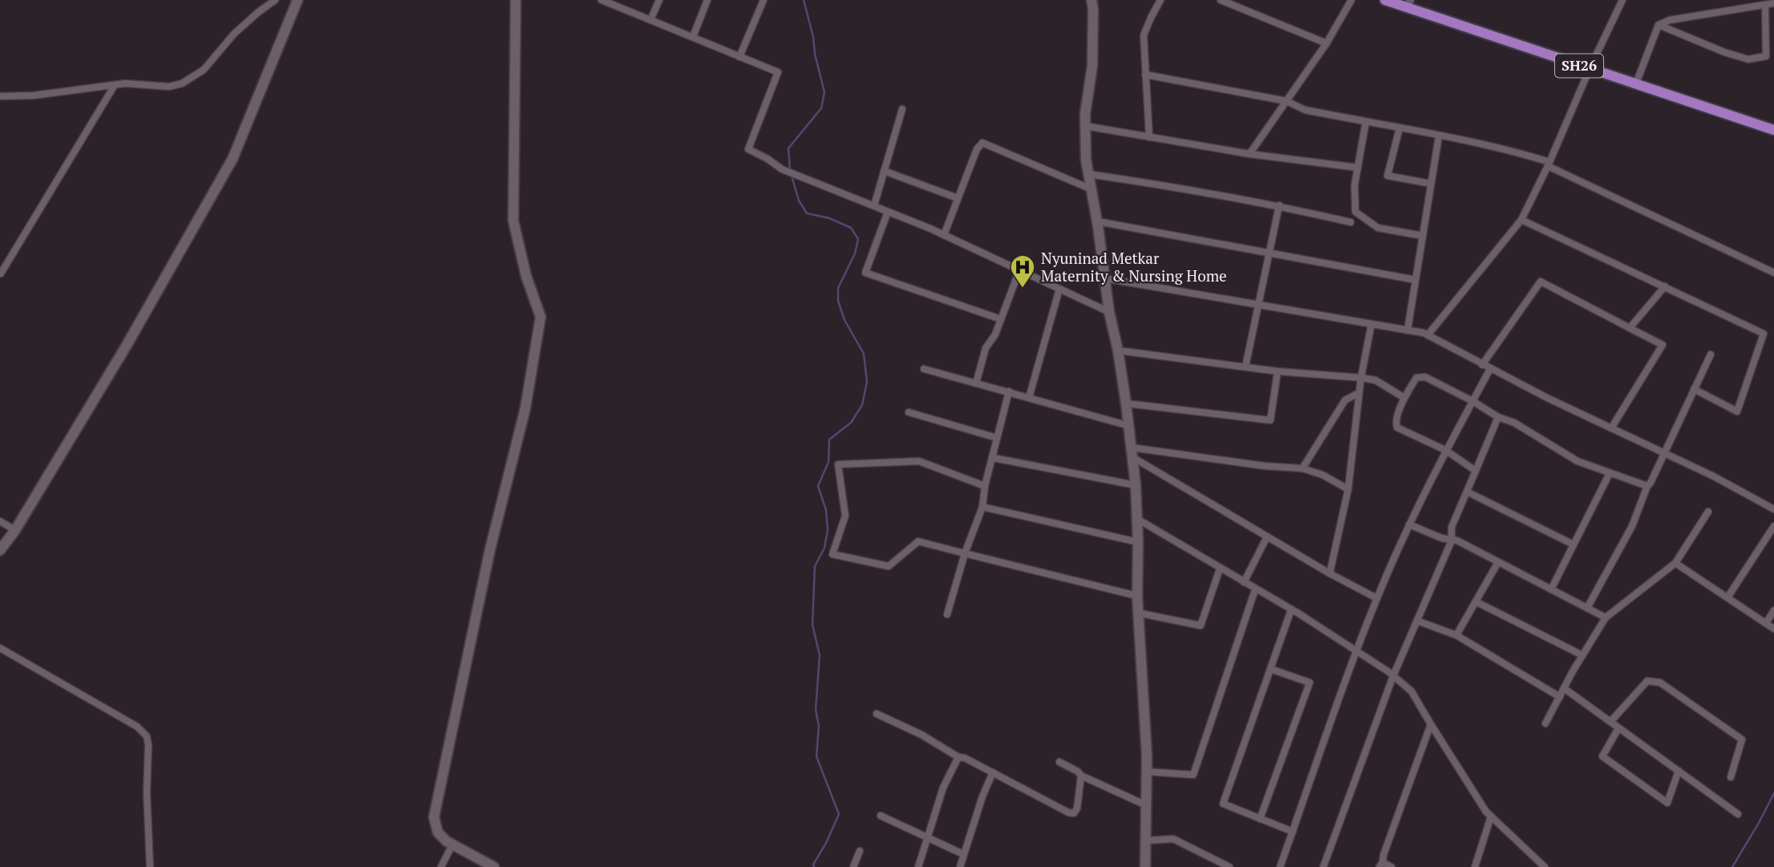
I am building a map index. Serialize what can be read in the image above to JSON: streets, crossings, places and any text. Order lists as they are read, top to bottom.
{
  "streets": {
    "main road": ["SH26"]
  },
  "places": {
    "hospital": ["Nyuninad Metkar Maternity & Nursing Home"]
  }
}
